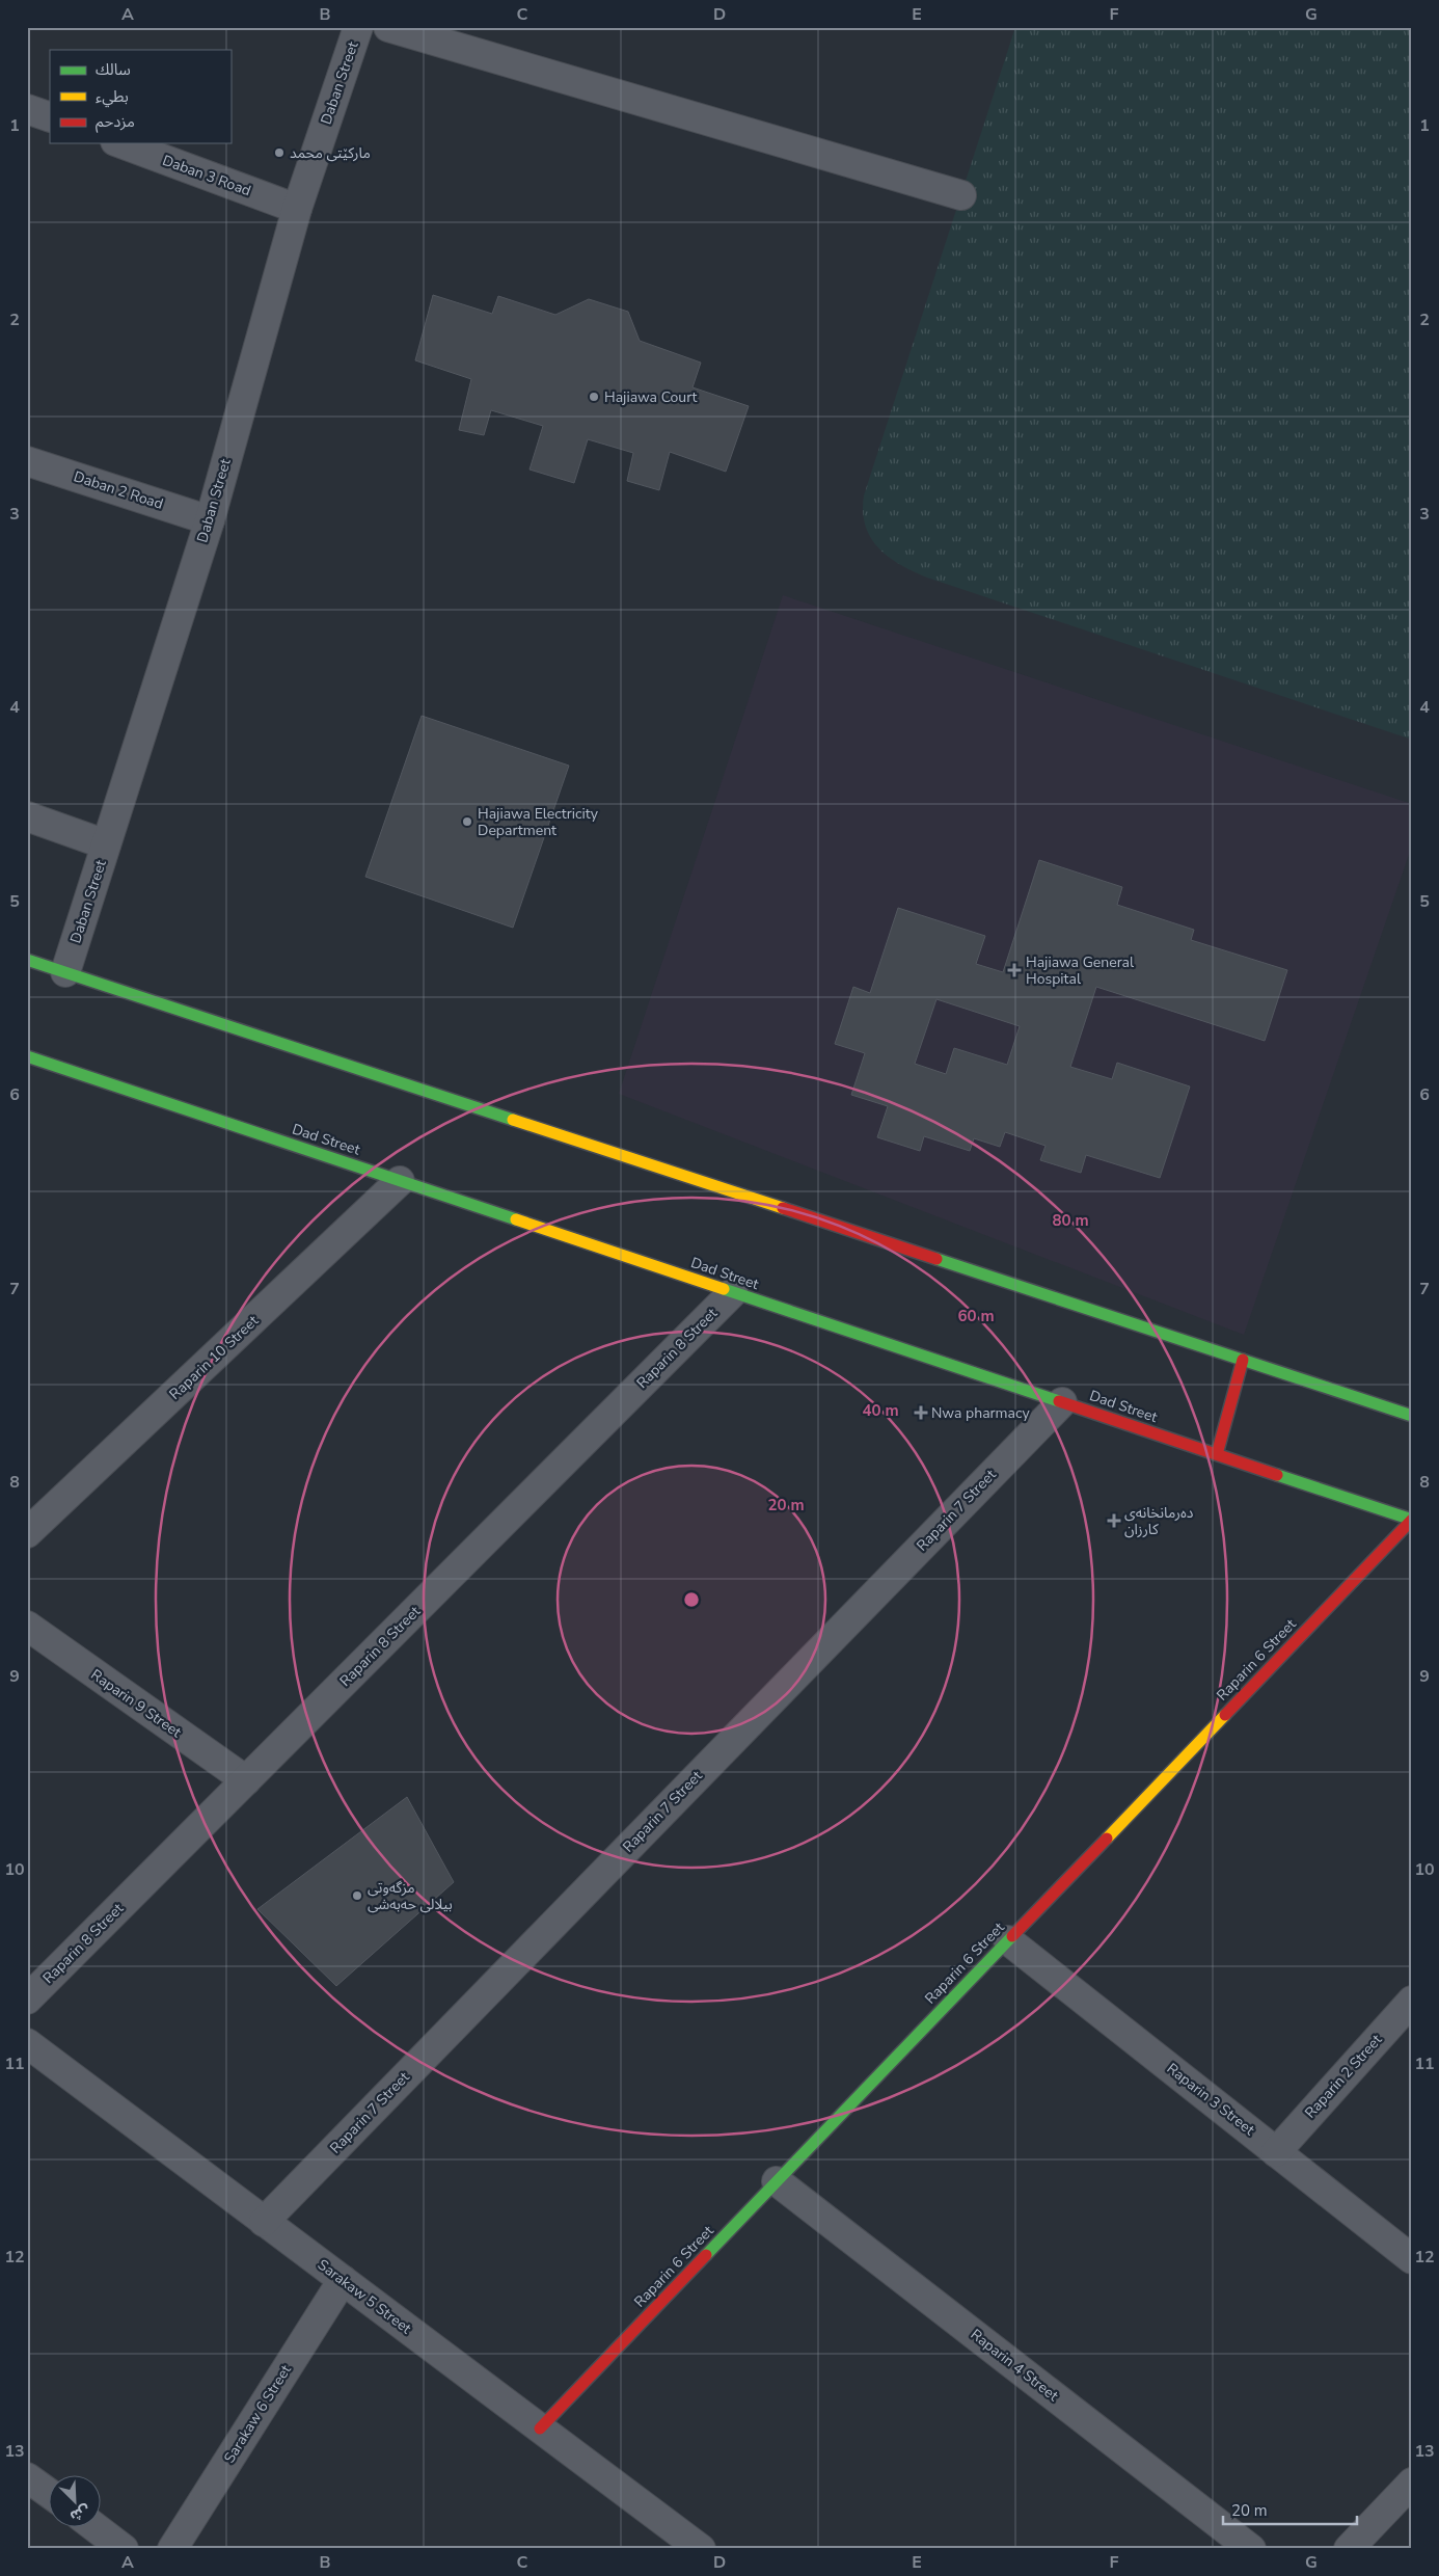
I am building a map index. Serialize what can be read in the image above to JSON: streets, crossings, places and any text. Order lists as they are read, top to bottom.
{
  "streets": {
    "street": [
      "Daban Street",
      "Daban 3 Road",
      "Daban 2 Road",
      "Dad Street",
      "Raparin 8 Street",
      "Raparin 10 Street",
      "Raparin 7 Street",
      "Raparin 6 Street",
      "Raparin 9 Street",
      "Raparin 2 Street",
      "Raparin 3 Street",
      "Sarakaw 5 Street",
      "Raparin 4 Street",
      "Sarakaw 6 Street"
    ]
  },
  "crossings": [
    ["Daban Street", "Daban 3 Road"],
    ["Daban Street", "Daban 2 Road"],
    ["Dad Street", "Raparin 8 Street"],
    ["Dad Street", "Raparin 10 Street"],
    ["Dad Street", "Raparin 7 Street"],
    ["Dad Street", "Raparin 6 Street"],
    ["Raparin 8 Street", "Raparin 9 Street"],
    ["Raparin 7 Street", "Sarakaw 5 Street"],
    ["Raparin 6 Street", "Raparin 3 Street"],
    ["Raparin 6 Street", "Sarakaw 5 Street"],
    ["Raparin 6 Street", "Raparin 4 Street"],
    ["Raparin 2 Street", "Raparin 3 Street"],
    ["Sarakaw 5 Street", "Sarakaw 6 Street"]
  ],
  "places": {
    "other": [
      "مارکێتی محمد",
      "Hajiawa Court",
      "Hajiawa Electricity Department",
      "مزگەوتی بیلالی حەبەشی"
    ],
    "health": ["Hajiawa General Hospital", "Nwa pharmacy", "دەرمانخانەی کارزان"]
  },
  "legend": ["سالك", "بطيء", "مزدحم"],
  "scale_bar": "20 m",
  "north": "bottom right",
  "grid": {
    "columns": [
      "A",
      "B",
      "C",
      "D",
      "E",
      "F",
      "G"
    ],
    "rows": [
      "1",
      "2",
      "3",
      "4",
      "5",
      "6",
      "7",
      "8",
      "9",
      "10",
      "11",
      "12",
      "13"
    ]
  },
  "rings": [
    "80 m",
    "60 m",
    "40 m",
    "20 m"
  ]
}
